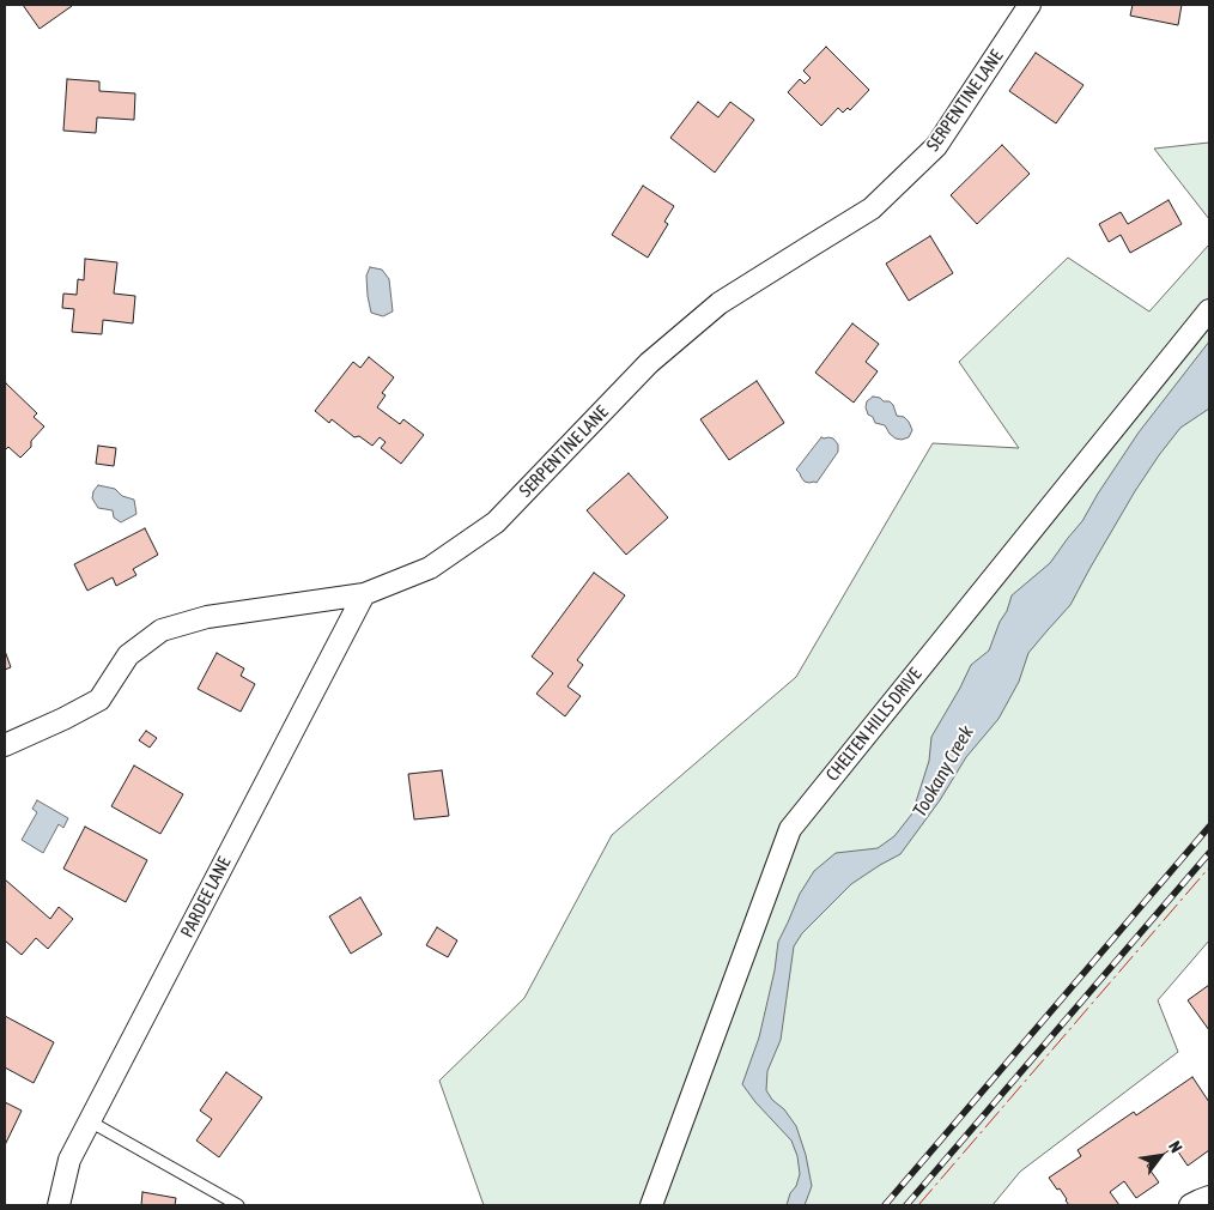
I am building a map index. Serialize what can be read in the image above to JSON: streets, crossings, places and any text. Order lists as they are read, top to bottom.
{
  "streets": {
    "street": ["SERPENTINE LANE", "CHELTEN HILLS DRIVE", "PARDEE LANE"]
  },
  "crossings": [
    ["SERPENTINE LANE", "PARDEE LANE"]
  ],
  "water": ["Tookany Creek"],
  "north": "top right"
}
